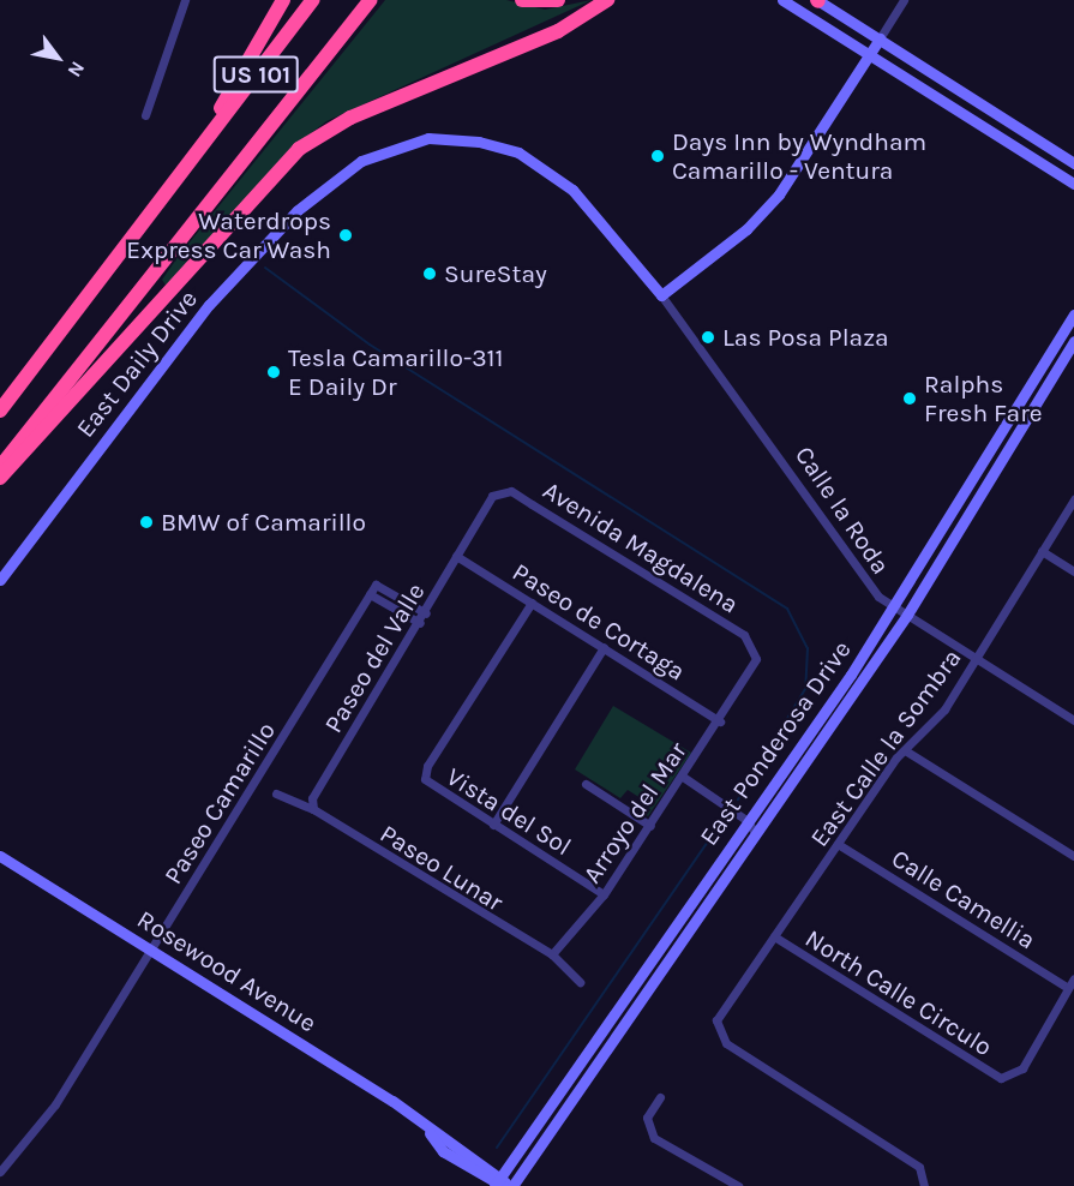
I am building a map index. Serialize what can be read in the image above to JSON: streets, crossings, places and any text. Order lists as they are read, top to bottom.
{
  "streets": {
    "highway": ["US 101"],
    "main road": ["East Daily Drive", "East Ponderosa Drive", "Rosewood Avenue"],
    "street": [
      "Calle la Roda",
      "Avenida Magdalena",
      "Paseo de Cortaga",
      "Paseo del Valle",
      "East Calle la Sombra",
      "Paseo Camarillo",
      "Vista del Sol",
      "Arroyo del Mar",
      "Paseo Lunar",
      "Calle Camellia",
      "North Calle Circulo"
    ]
  },
  "crossings": [
    ["East Daily Drive", "Calle la Roda"],
    ["Calle la Roda", "East Ponderosa Drive"],
    ["Calle la Roda", "East Calle la Sombra"],
    ["Avenida Magdalena", "Paseo del Valle"],
    ["Avenida Magdalena", "Arroyo del Mar"],
    ["Paseo de Cortaga", "Paseo del Valle"],
    ["Paseo de Cortaga", "Vista del Sol"],
    ["Paseo de Cortaga", "Arroyo del Mar"],
    ["Paseo del Valle", "Paseo Camarillo"],
    ["Paseo del Valle", "Paseo Lunar"],
    ["East Ponderosa Drive", "Rosewood Avenue"],
    ["East Calle la Sombra", "Calle Camellia"],
    ["East Calle la Sombra", "North Calle Circulo"],
    ["Paseo Camarillo", "Rosewood Avenue"],
    ["Vista del Sol", "Arroyo del Mar"],
    ["Arroyo del Mar", "Paseo Lunar"],
    ["Calle Camellia", "North Calle Circulo"]
  ],
  "places": [
    "Days Inn by Wyndham Camarillo - Ventura",
    "Waterdrops Express Car Wash",
    "SureStay",
    "Las Posa Plaza",
    "Tesla Camarillo-311 E Daily Dr",
    "Ralphs Fresh Fare",
    "BMW of Camarillo"
  ],
  "north": "bottom right"
}
